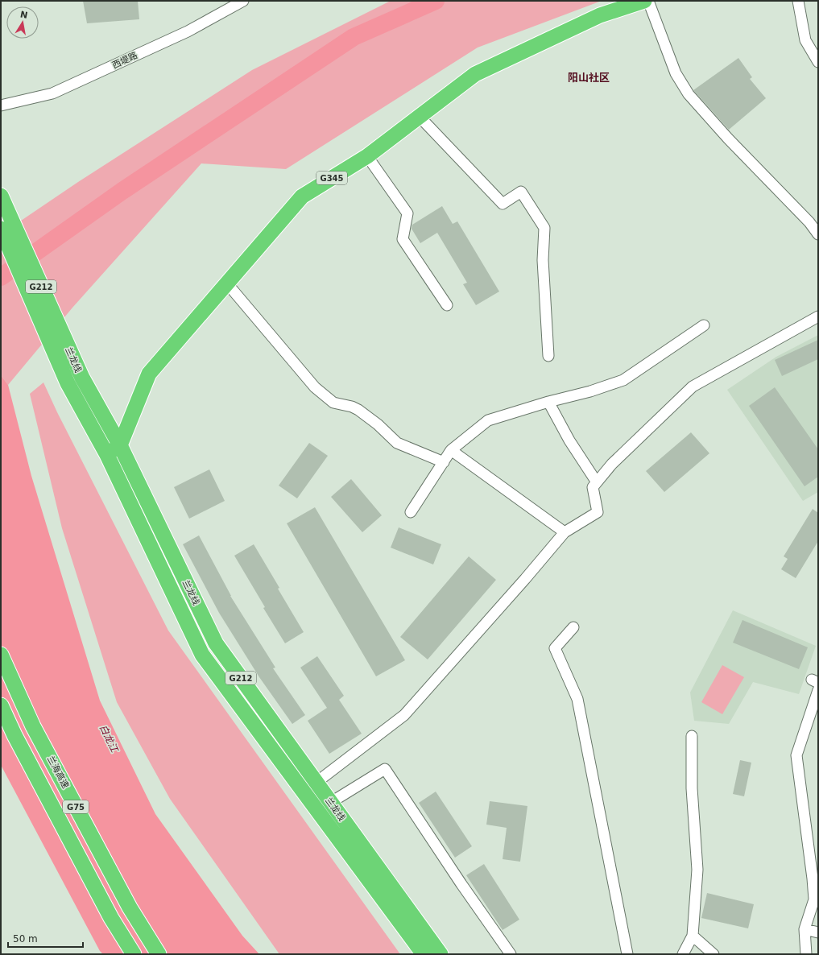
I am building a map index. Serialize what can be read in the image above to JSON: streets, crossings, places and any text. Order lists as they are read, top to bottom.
{
  "streets": {
    "highway": [
      "G345",
      "G212",
      "兰龙线",
      "兰海高速",
      "G75"
    ],
    "street": ["西堤路"]
  },
  "crossings": [
    ["G345", "兰龙线"]
  ],
  "districts": ["阳山社区"],
  "water": ["白龙江"],
  "scale_bar": "50 m",
  "north": "top"
}
